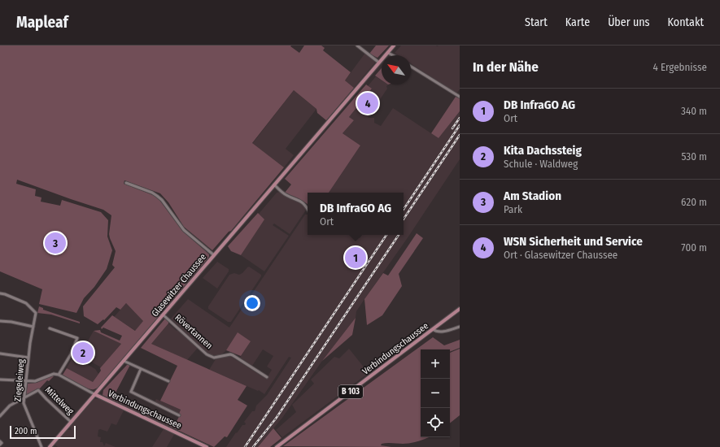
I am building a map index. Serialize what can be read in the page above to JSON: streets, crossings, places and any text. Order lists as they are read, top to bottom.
{
  "streets": {
    "main road": ["Glasewitzer Chaussee", "Verbindungschaussee", "B 103"],
    "street": ["Rövertannen", "Ziegeleiweg", "Mittelweg"]
  },
  "crossings": [
    ["Glasewitzer Chaussee", "Rövertannen"],
    ["Glasewitzer Chaussee", "Verbindungschaussee"],
    ["Glasewitzer Chaussee", "Mittelweg"],
    ["Ziegeleiweg", "Mittelweg"]
  ],
  "scale_bar": "200 m",
  "north": "top left",
  "page": {
    "header": "Mapleaf",
    "nav": [
      "Start",
      "Karte",
      "Über uns",
      "Kontakt"
    ],
    "heading": ["In der Nähe", "4 Ergebnisse"],
    "list": [
      {
        "mark": "1",
        "name": "DB InfraGO AG",
        "note": "Ort",
        "value": "340 m"
      },
      {
        "mark": "2",
        "name": "Kita Dachssteig",
        "note": "Schule · Waldweg",
        "value": "530 m"
      },
      {
        "mark": "3",
        "name": "Am Stadion",
        "note": "Park",
        "value": "620 m"
      },
      {
        "mark": "4",
        "name": "WSN Sicherheit und Service",
        "note": "Ort · Glasewitzer Chaussee",
        "value": "700 m"
      }
    ],
    "pins": [
      "4",
      "3",
      "1",
      "2"
    ],
    "popup": ["DB InfraGO AG", "Ort"],
    "map_buttons": ["+", "−"],
    "scale": "200 m"
  }
}
